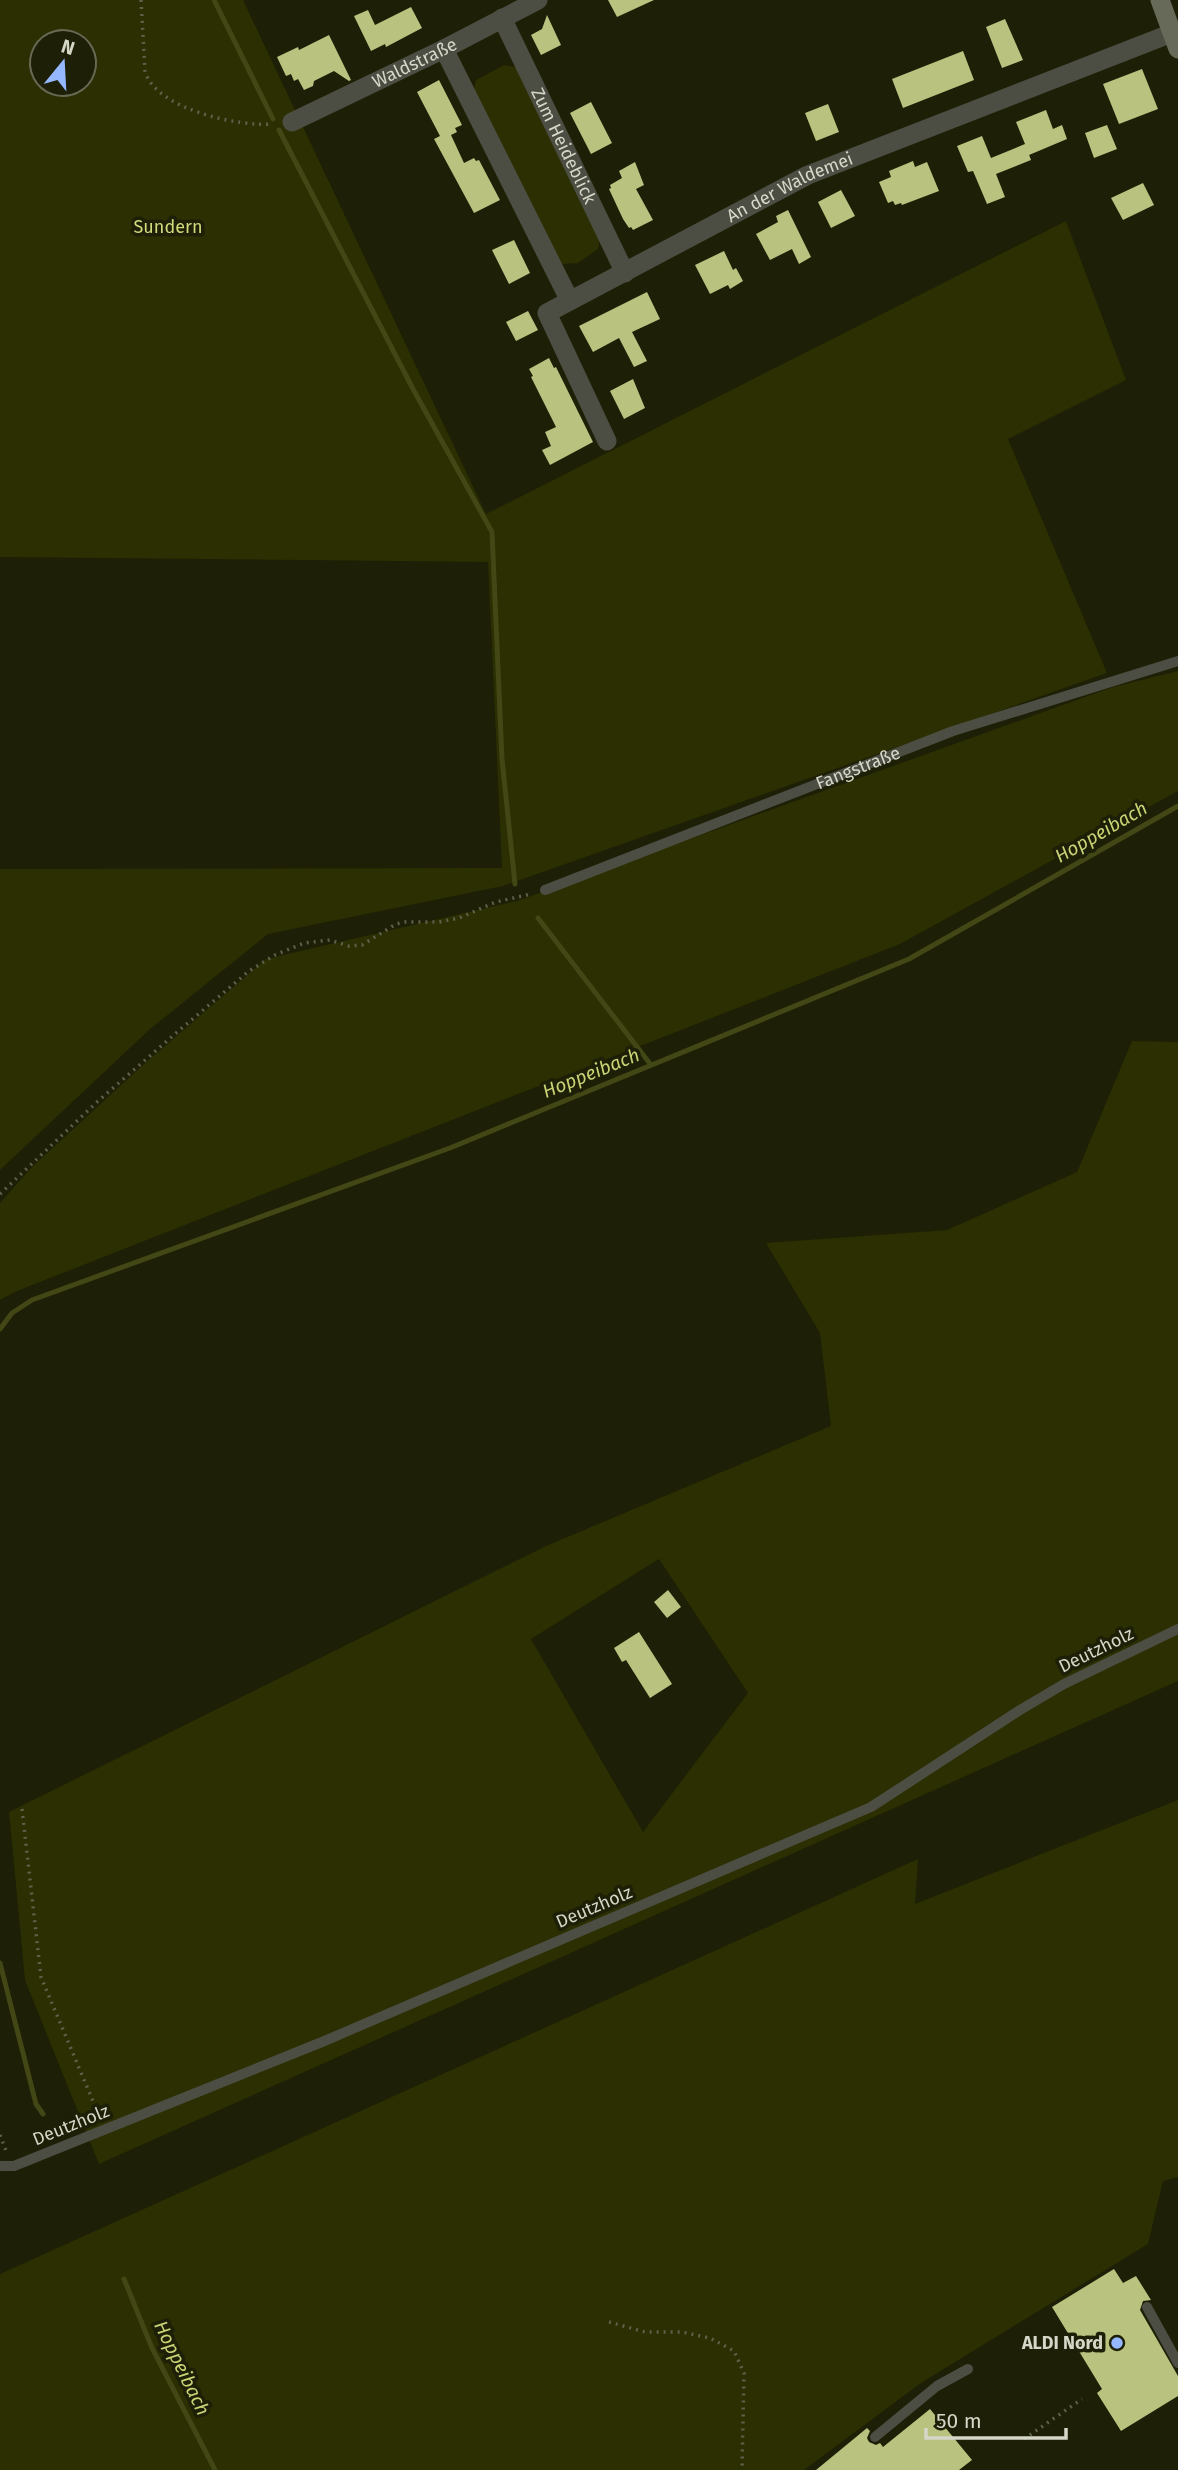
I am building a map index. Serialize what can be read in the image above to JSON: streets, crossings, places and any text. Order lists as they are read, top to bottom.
{
  "streets": {
    "street": ["Waldstraße", "Zum Heideblick", "An der Waldemei"],
    "lane": ["Fangstraße", "Deutzholz"]
  },
  "crossings": [
    ["Waldstraße", "Zum Heideblick"],
    ["Zum Heideblick", "An der Waldemei"]
  ],
  "water": ["Hoppeibach"],
  "parks": ["Sundern"],
  "places": ["ALDI Nord"],
  "scale_bar": "50 m",
  "north": "top"
}
